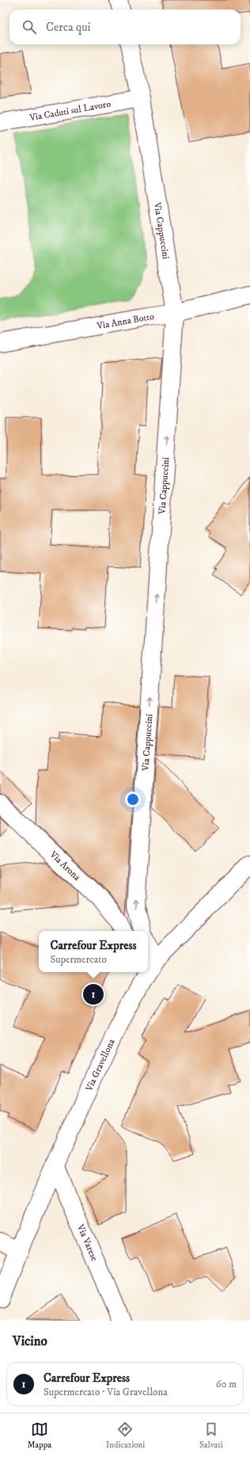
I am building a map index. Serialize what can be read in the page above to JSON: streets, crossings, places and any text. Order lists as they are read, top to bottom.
{
  "streets": {
    "street": [
      "Via Caduti sul Lavoro",
      "Via Cappuccini",
      "Via Anna Botto",
      "Via Arona",
      "Via Gravellona",
      "Via Varese"
    ]
  },
  "crossings": [
    ["Via Caduti sul Lavoro", "Via Cappuccini"],
    ["Via Cappuccini", "Via Anna Botto"],
    ["Via Gravellona", "Via Varese"]
  ],
  "one_way": ["Via Cappuccini"],
  "page": {
    "search": "Cerca qui",
    "popup": ["Carrefour Express", "Supermercato"],
    "pins": "1",
    "heading": "Vicino",
    "list": [
      {
        "mark": "1",
        "name": "Carrefour Express",
        "note": "Supermercato · Via Gravellona",
        "value": "60 m"
      }
    ],
    "nav": ["Mappa", "Indicazioni", "Salvati"]
  }
}
